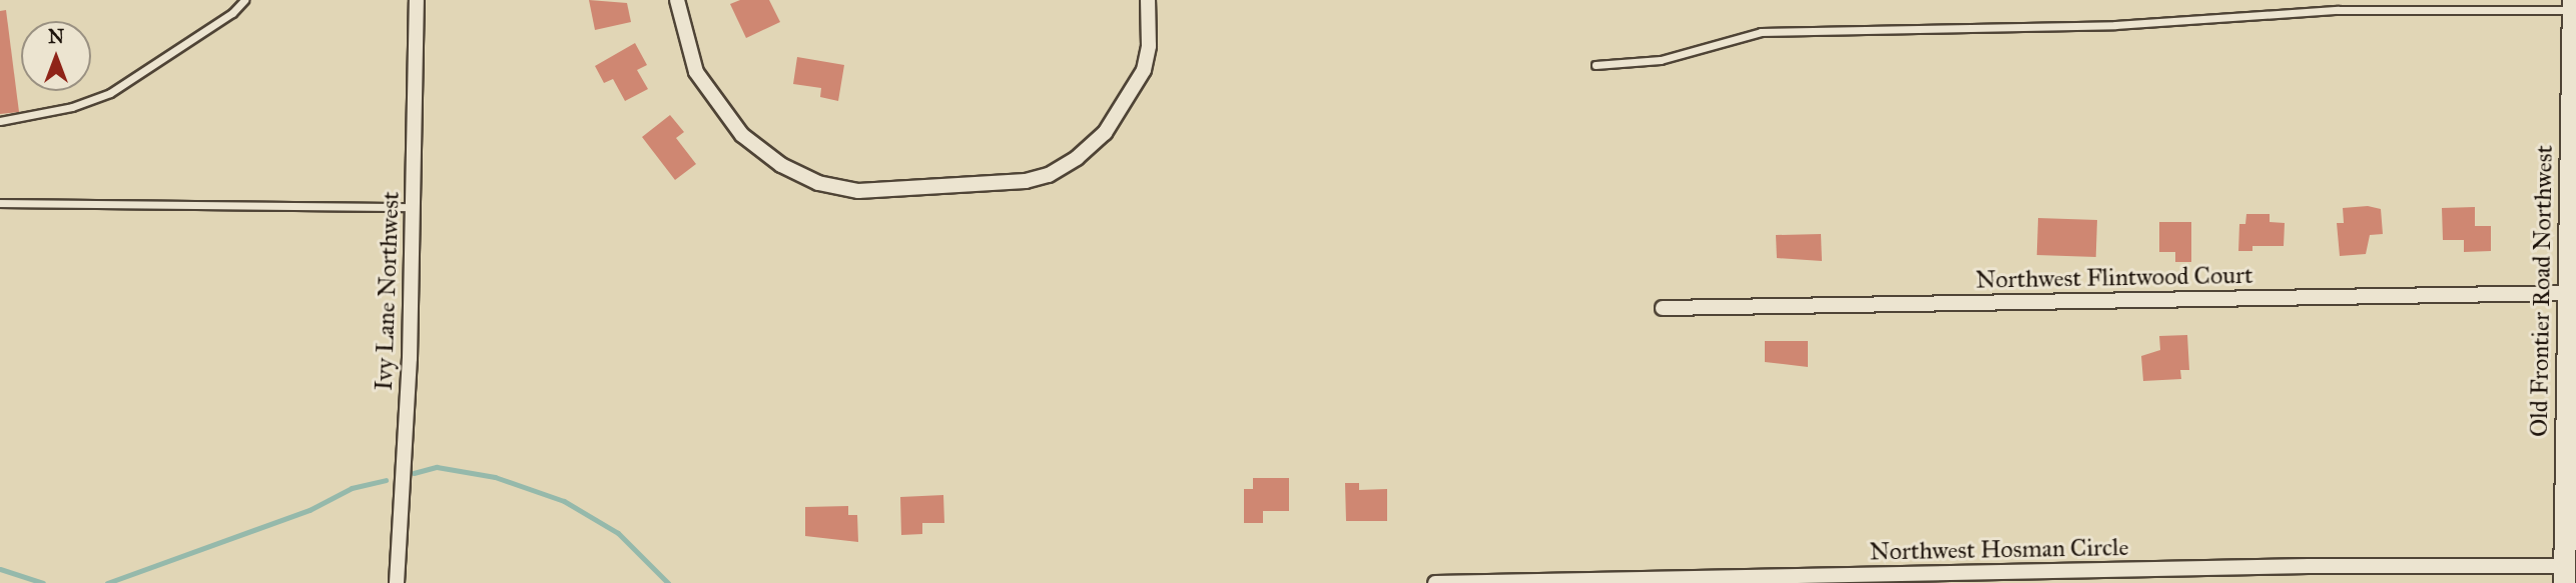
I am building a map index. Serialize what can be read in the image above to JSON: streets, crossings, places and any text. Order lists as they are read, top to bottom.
{
  "streets": {
    "street": [
      "Northwest Flintwood Court",
      "Ivy Lane Northwest",
      "Old Frontier Road Northwest",
      "Northwest Hosman Circle"
    ]
  },
  "crossings": [
    ["Northwest Flintwood Court", "Old Frontier Road Northwest"],
    ["Old Frontier Road Northwest", "Northwest Hosman Circle"]
  ],
  "north": "top"
}
